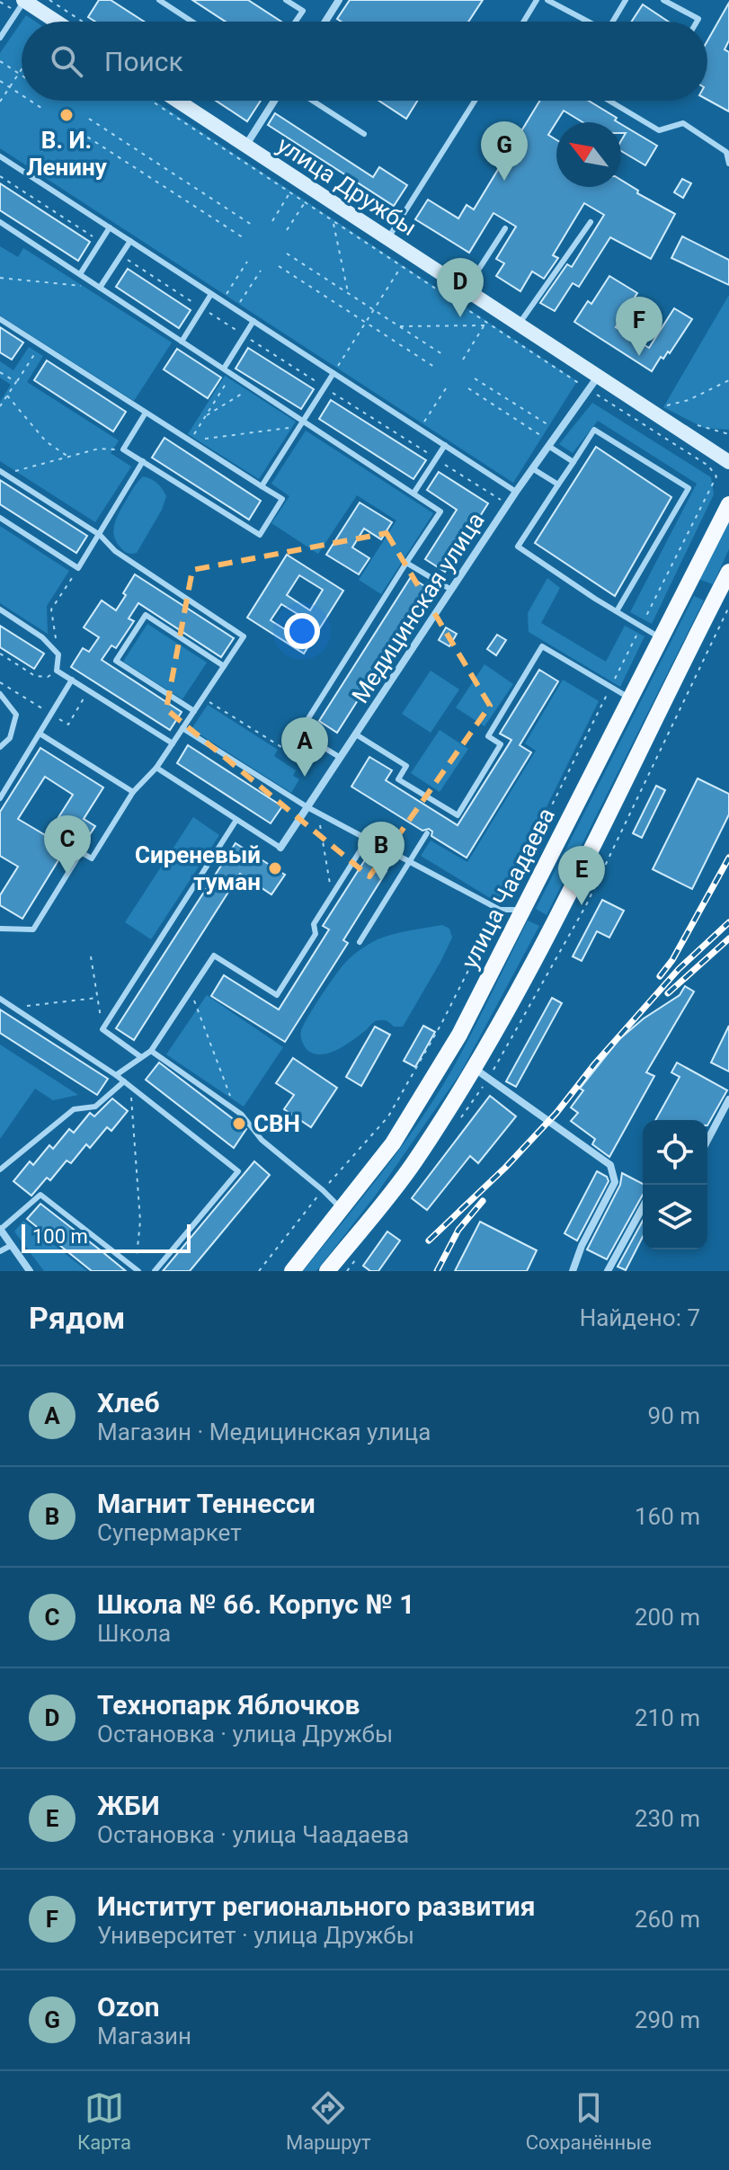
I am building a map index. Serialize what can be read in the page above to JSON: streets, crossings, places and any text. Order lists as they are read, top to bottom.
{
  "streets": {
    "main road": ["улица Дружбы", "улица Чаадаева"],
    "street": ["Медицинская улица"]
  },
  "crossings": [
    ["улица Дружбы", "Медицинская улица"]
  ],
  "places": ["В. И. Ленину", "Сиреневый туман", "СВН"],
  "scale_bar": "100 m",
  "north": "top left",
  "page": {
    "search": "Поиск",
    "pins": [
      "G",
      "D",
      "F",
      "A",
      "C",
      "B",
      "E"
    ],
    "scale": "100 m",
    "heading": ["Рядом", "Найдено: 7"],
    "list": [
      {
        "mark": "A",
        "name": "Хлеб",
        "note": "Магазин · Медицинская улица",
        "value": "90 m"
      },
      {
        "mark": "B",
        "name": "Магнит Теннесси",
        "note": "Супермаркет",
        "value": "160 m"
      },
      {
        "mark": "C",
        "name": "Школа № 66. Корпус № 1",
        "note": "Школа",
        "value": "200 m"
      },
      {
        "mark": "D",
        "name": "Технопарк Яблочков",
        "note": "Остановка · улица Дружбы",
        "value": "210 m"
      },
      {
        "mark": "E",
        "name": "ЖБИ",
        "note": "Остановка · улица Чаадаева",
        "value": "230 m"
      },
      {
        "mark": "F",
        "name": "Институт регионального развития",
        "note": "Университет · улица Дружбы",
        "value": "260 m"
      },
      {
        "mark": "G",
        "name": "Ozon",
        "note": "Магазин",
        "value": "290 m"
      }
    ],
    "nav": ["Карта", "Маршрут", "Сохранённые"]
  }
}
